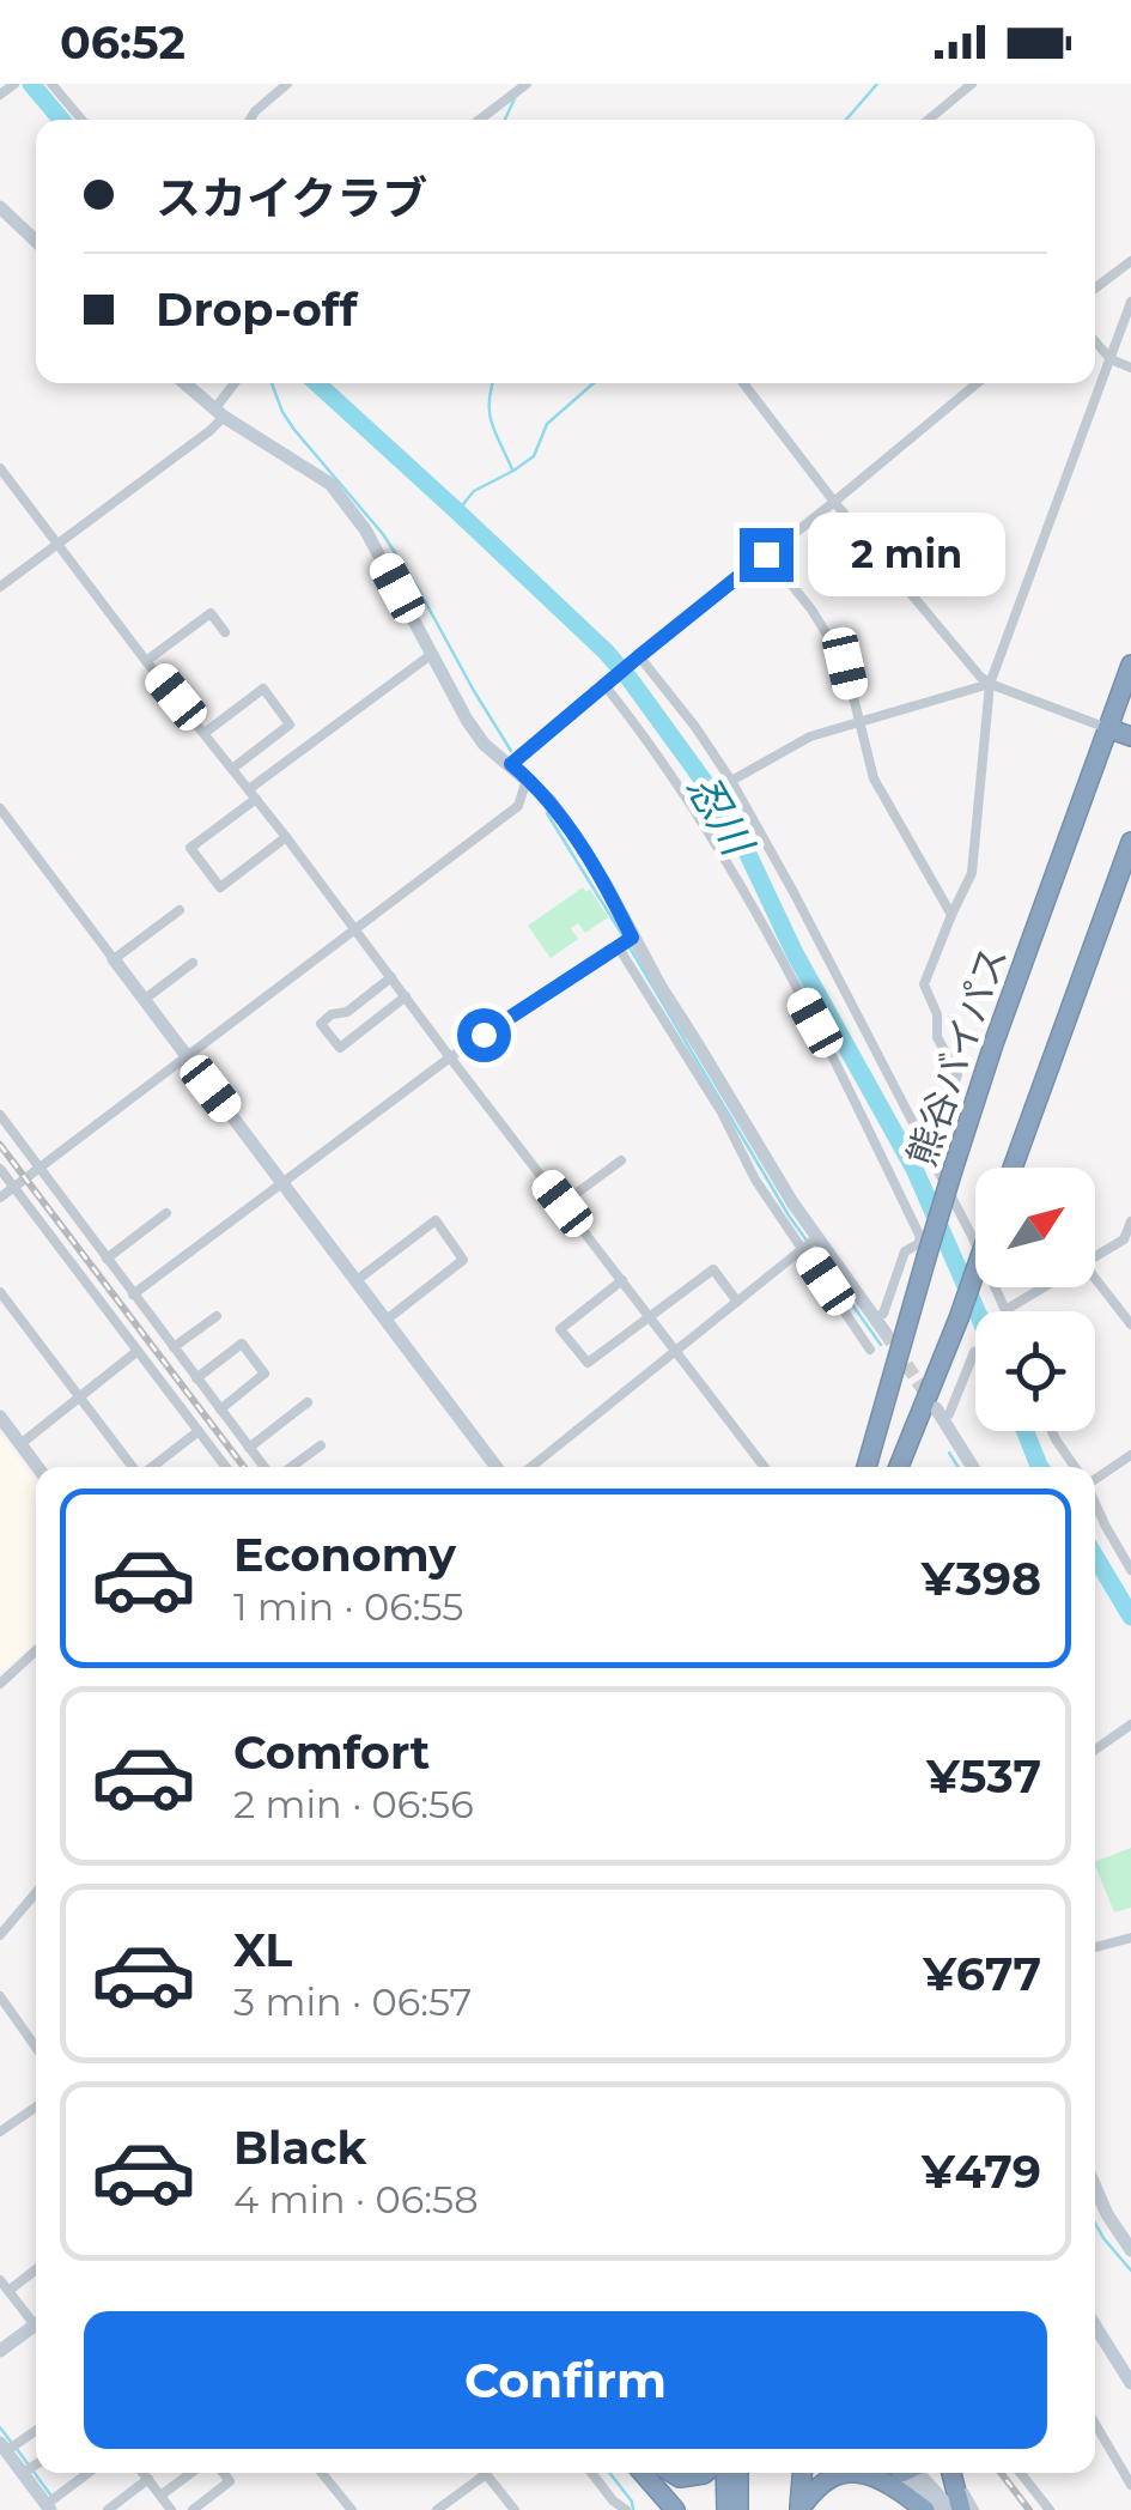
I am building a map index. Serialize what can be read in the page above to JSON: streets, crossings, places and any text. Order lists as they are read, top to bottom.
{
  "streets": {
    "highway": ["熊谷バイパス"]
  },
  "water": ["忍川"],
  "north": "top right",
  "page": {
    "status": "06:52",
    "banner": ["スカイクラブ", "Drop-off"],
    "bubble": "2 min",
    "list": [
      {
        "name": "Economy",
        "note": "1 min · 06:55",
        "value": "¥398"
      },
      {
        "name": "Comfort",
        "note": "2 min · 06:56",
        "value": "¥537"
      },
      {
        "name": "XL",
        "note": "3 min · 06:57",
        "value": "¥677"
      },
      {
        "name": "Black",
        "note": "4 min · 06:58",
        "value": "¥479"
      }
    ],
    "buttons": "Confirm"
  }
}
